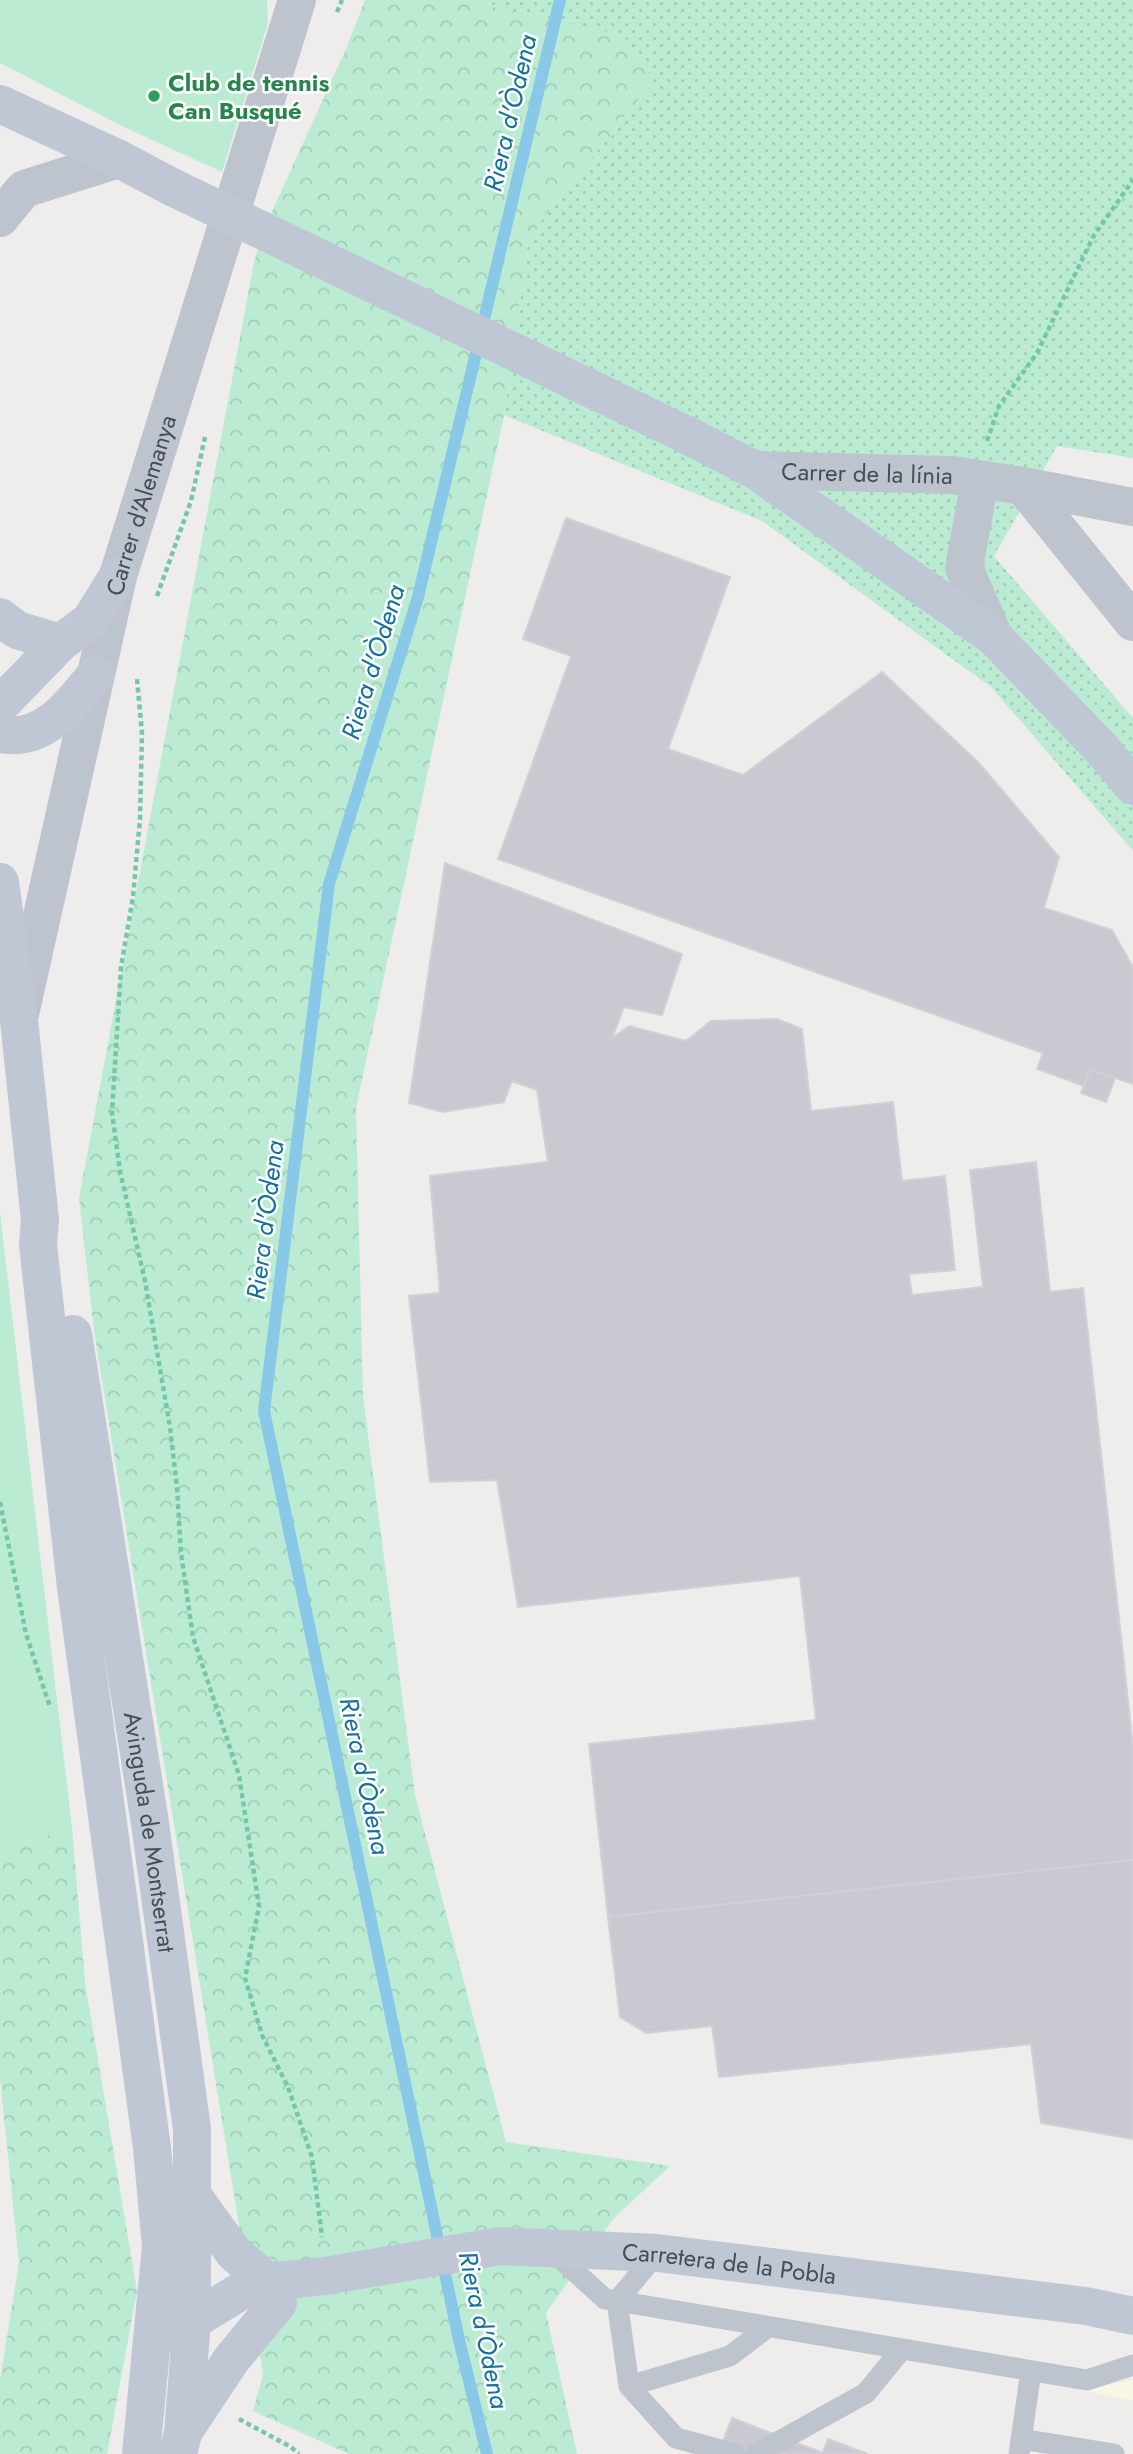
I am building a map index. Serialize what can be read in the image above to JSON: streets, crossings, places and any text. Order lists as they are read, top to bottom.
{
  "streets": {
    "street": [
      "Carrer de la línia",
      "Carrer d'Alemanya",
      "Avinguda de Montserrat",
      "Carretera de la Pobla"
    ]
  },
  "crossings": [
    ["Carrer d'Alemanya", "Avinguda de Montserrat"],
    ["Avinguda de Montserrat", "Carretera de la Pobla"]
  ],
  "water": ["Riera d'Òdena"],
  "places": ["Club de tennis Can Busqué"]
}
